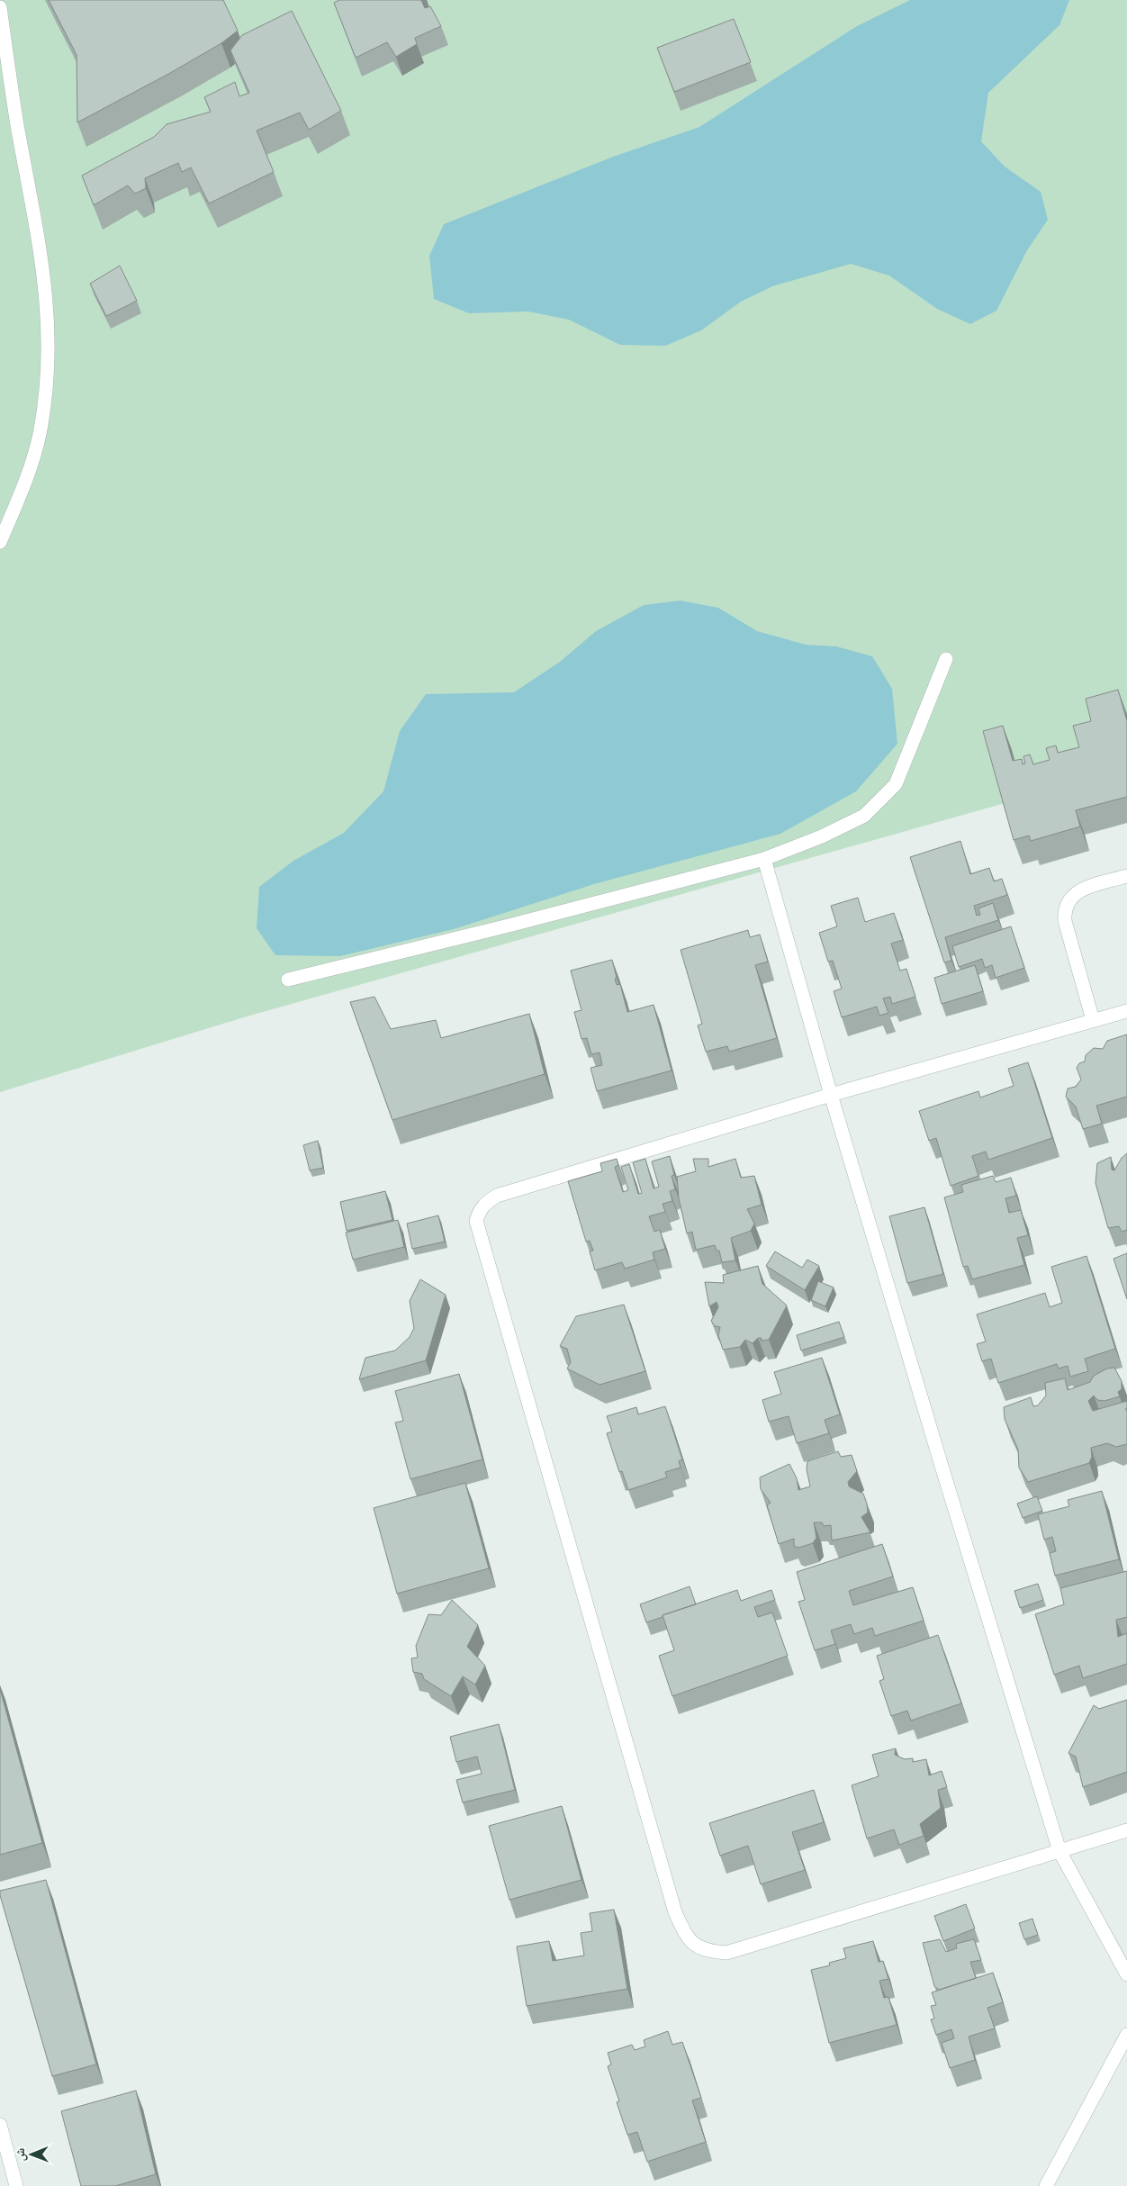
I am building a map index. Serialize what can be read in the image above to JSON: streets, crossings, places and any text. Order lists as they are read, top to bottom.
{
  "north": "left"
}
